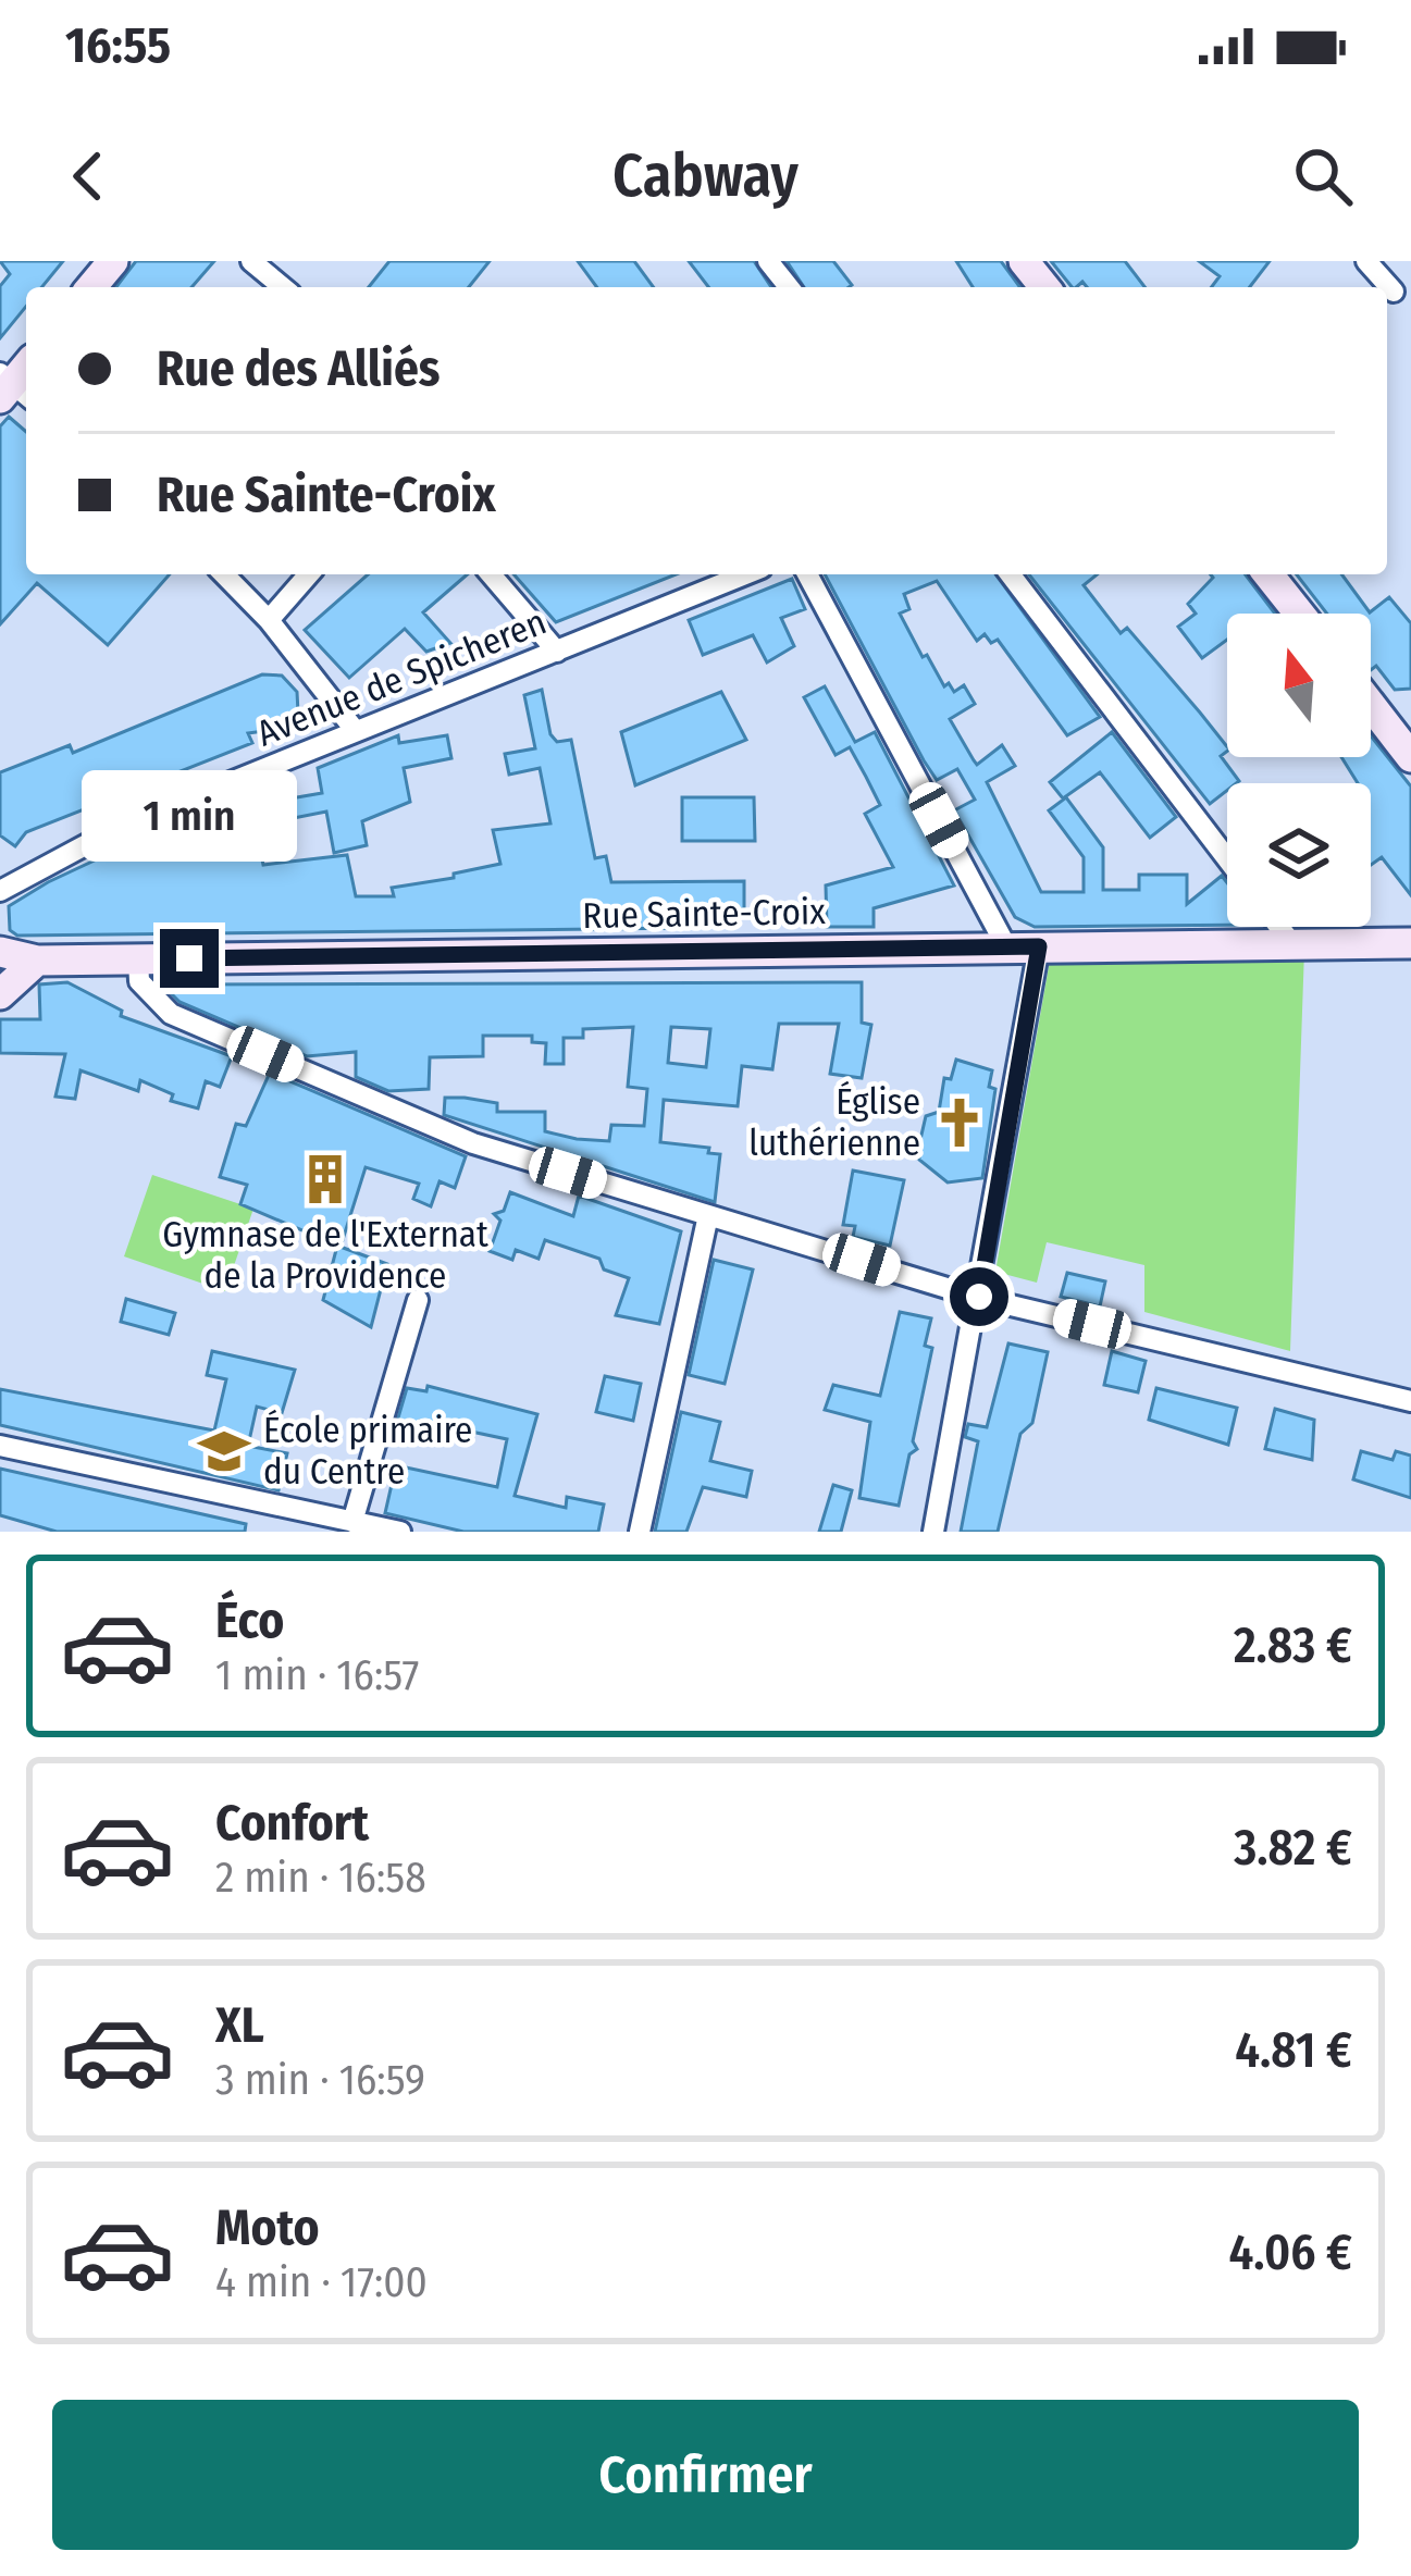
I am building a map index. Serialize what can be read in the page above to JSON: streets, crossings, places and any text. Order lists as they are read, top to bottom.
{
  "streets": {
    "main road": ["Rue Sainte-Croix"],
    "street": ["Avenue de Spicheren"]
  },
  "places": {
    "church": ["Église luthérienne"],
    "building": ["Gymnase de l'Externat de la Providence"],
    "school or university": ["École primaire du Centre"]
  },
  "north": "top",
  "page": {
    "status": "16:55",
    "header": "Cabway",
    "banner": ["Rue des Alliés", "Rue Sainte-Croix"],
    "bubble": "1 min",
    "list": [
      {
        "name": "Éco",
        "note": "1 min · 16:57",
        "value": "2.83 €"
      },
      {
        "name": "Confort",
        "note": "2 min · 16:58",
        "value": "3.82 €"
      },
      {
        "name": "XL",
        "note": "3 min · 16:59",
        "value": "4.81 €"
      },
      {
        "name": "Moto",
        "note": "4 min · 17:00",
        "value": "4.06 €"
      }
    ],
    "buttons": "Confirmer"
  }
}
